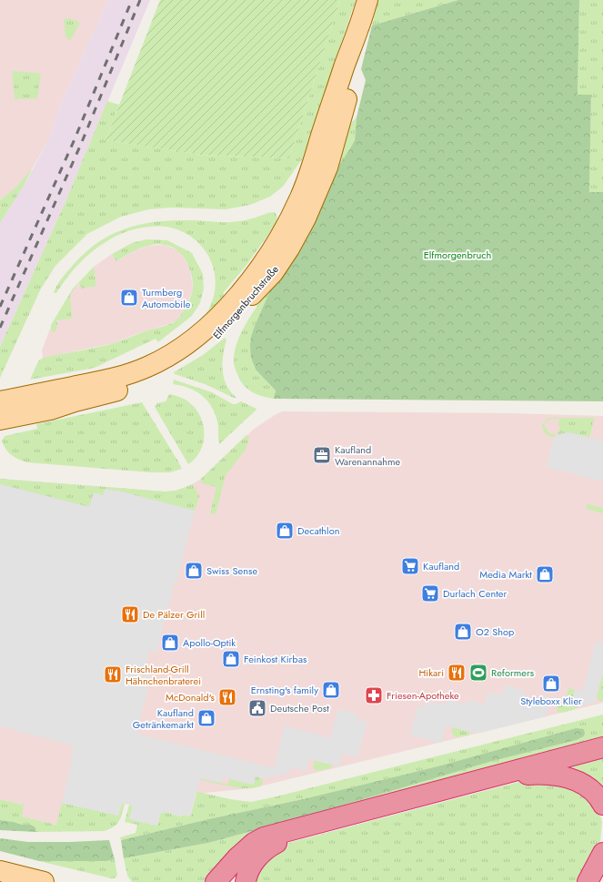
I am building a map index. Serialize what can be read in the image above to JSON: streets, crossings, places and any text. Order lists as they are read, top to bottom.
{
  "streets": {
    "main road": ["Elfmorgenbruchstraße"]
  },
  "parks": ["Elfmorgenbruch"],
  "places": {
    "shop": [
      "Turmberg Automobile",
      "Decathlon",
      "Swiss Sense",
      "Media Markt",
      "O2 Shop",
      "Apollo-Optik",
      "Feinkost Kirbas",
      "Styleboxx Klier",
      "Ernsting's family",
      "Kaufland Getränkemarkt"
    ],
    "office": ["Kaufland Warenannahme"],
    "supermarket": ["Kaufland", "Durlach Center"],
    "restaurant": [
      "De Pälzer Grill",
      "Hikari",
      "Frischland-Grill Hähnchenbraterei",
      "McDonald's"
    ],
    "sports": ["Reformers"],
    "pharmacy": ["Friesen-Apotheke"],
    "public building": ["Deutsche Post"]
  }
}
